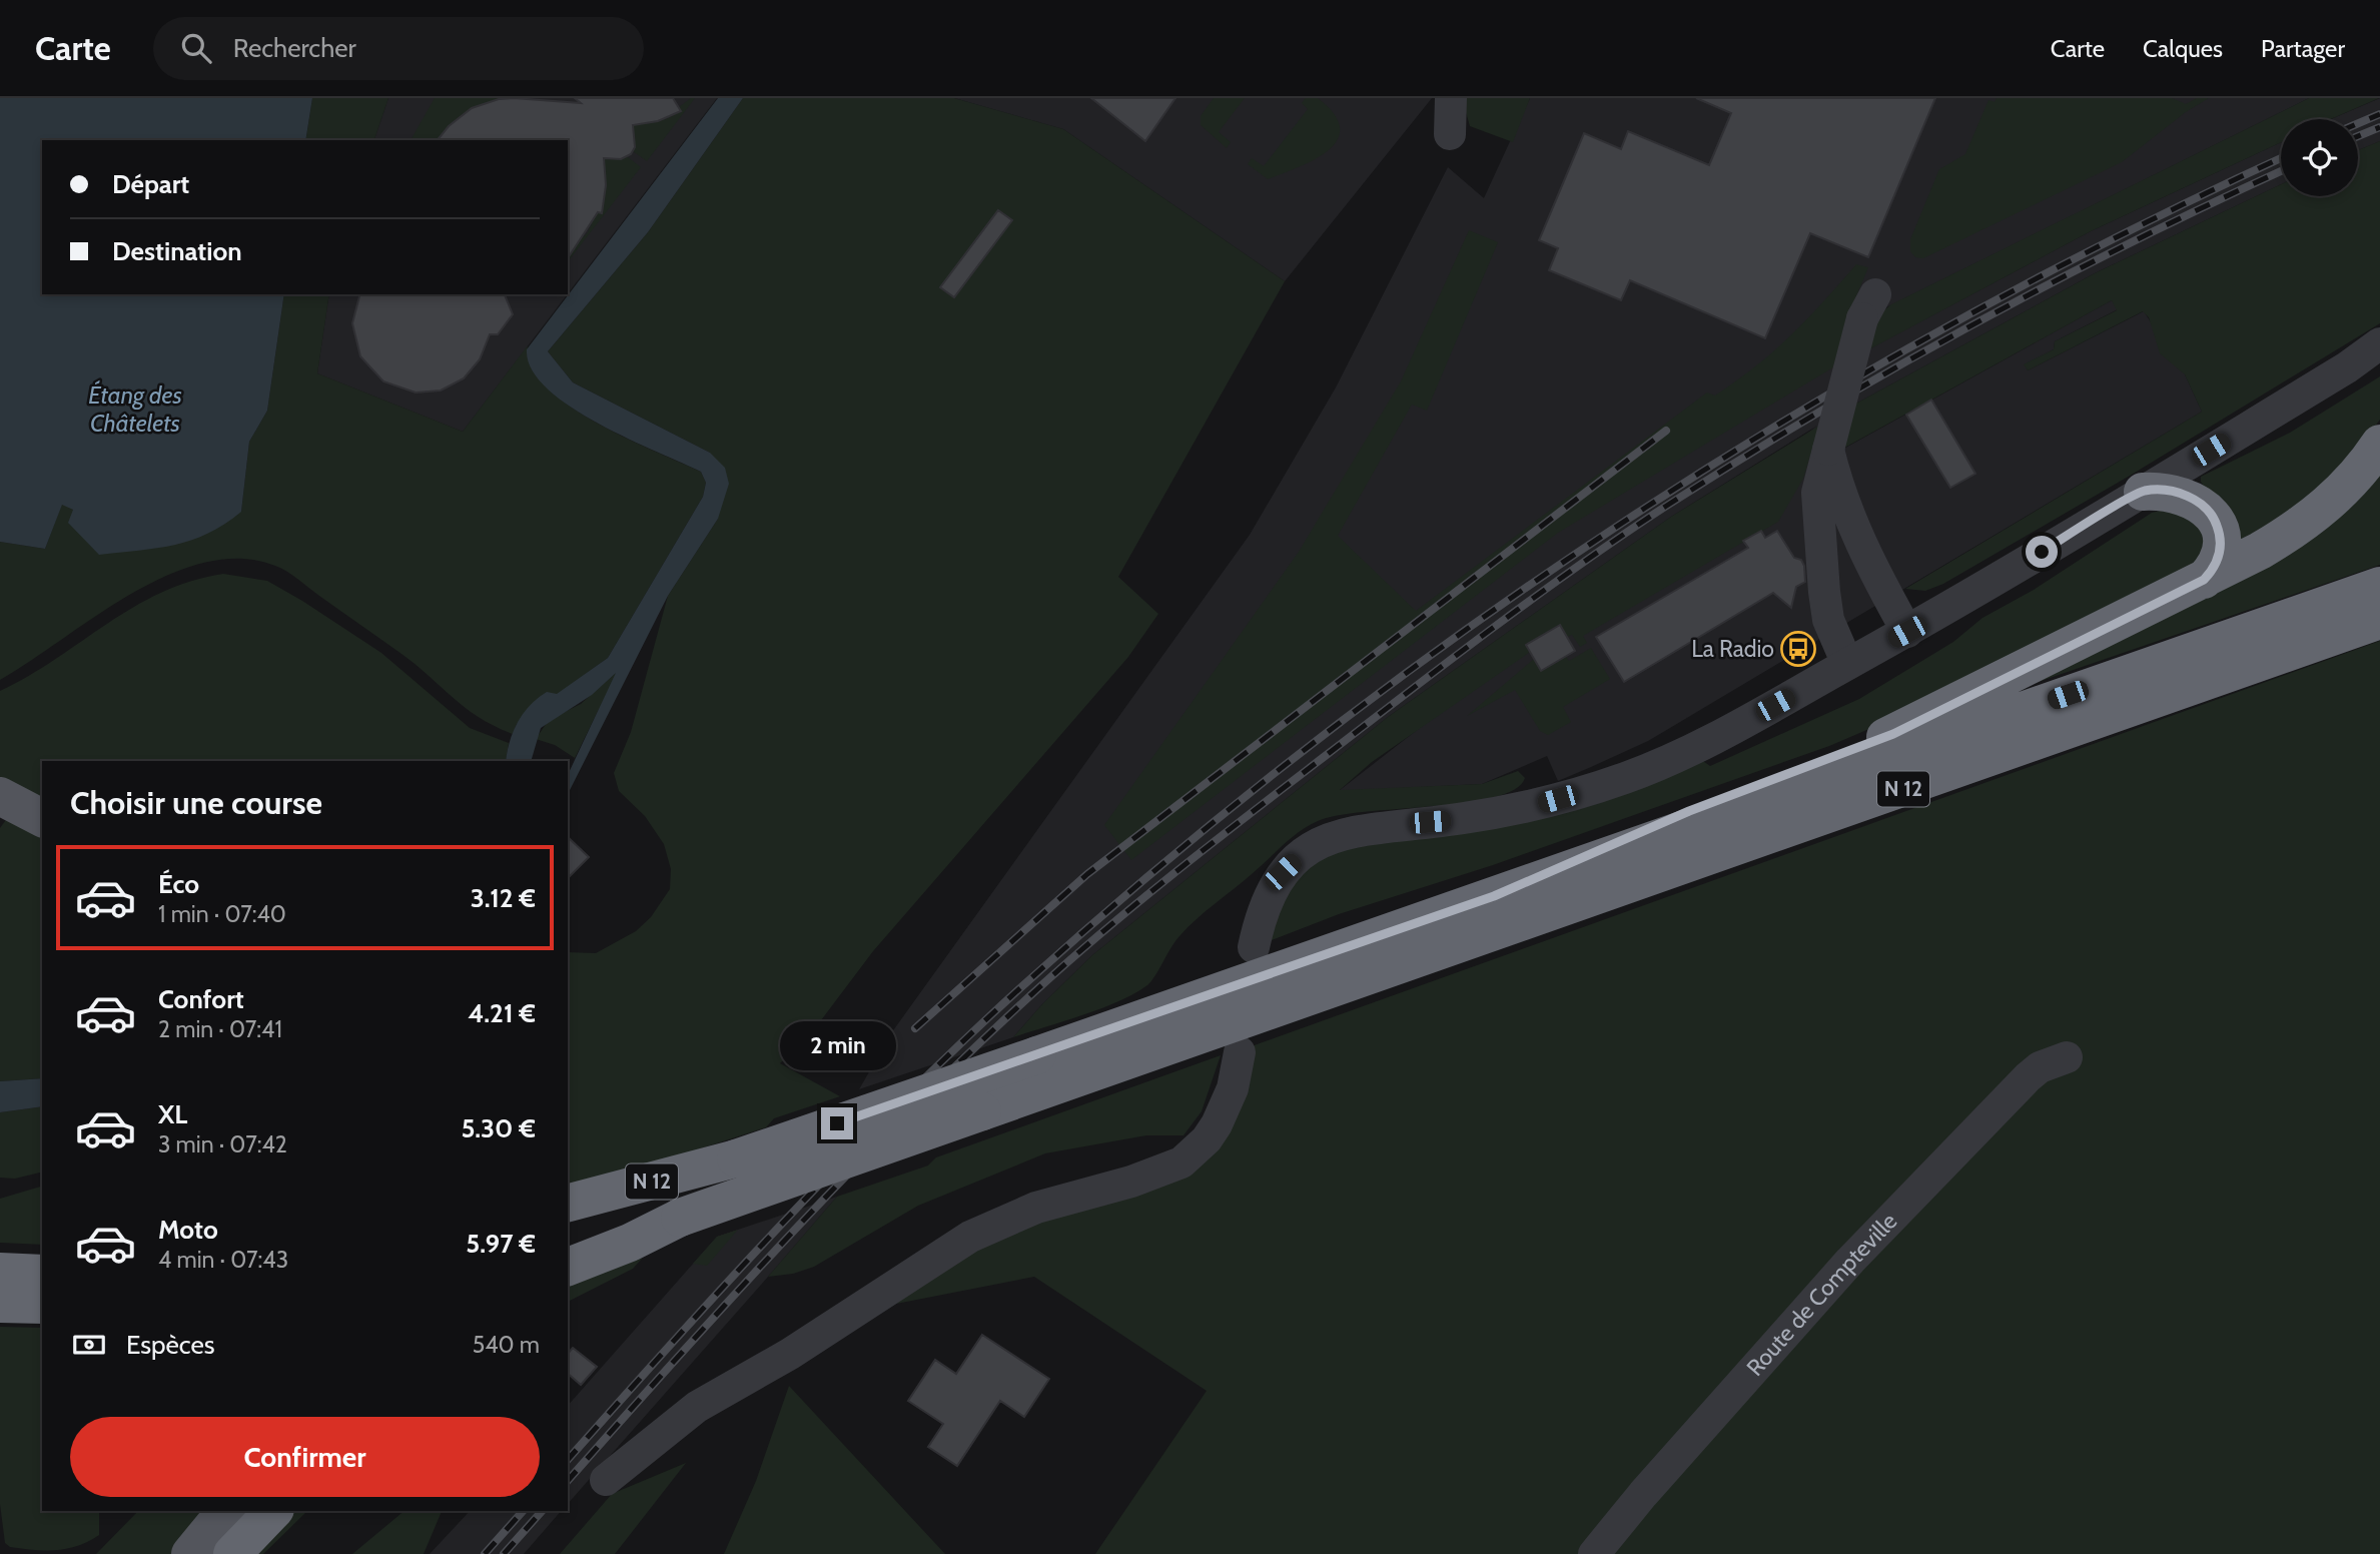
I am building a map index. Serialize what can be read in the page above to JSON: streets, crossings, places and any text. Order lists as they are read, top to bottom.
{
  "streets": {
    "highway": ["N 12"],
    "street": ["Route de Compteville"]
  },
  "water": ["Étang des Châtelets"],
  "places": {
    "bus stop": ["La Radio"]
  },
  "page": {
    "header": "Carte",
    "search": "Rechercher",
    "nav": ["Carte", "Calques", "Partager"],
    "banner": ["Départ", "Destination"],
    "heading": "Choisir une course",
    "list": [
      {
        "name": "Éco",
        "note": "1 min · 07:40",
        "value": "3.12 €"
      },
      {
        "name": "Confort",
        "note": "2 min · 07:41",
        "value": "4.21 €"
      },
      {
        "name": "XL",
        "note": "3 min · 07:42",
        "value": "5.30 €"
      },
      {
        "name": "Moto",
        "note": "4 min · 07:43",
        "value": "5.97 €"
      }
    ],
    "bubble": "2 min",
    "pay": ["Espèces", "540 m"],
    "buttons": "Confirmer"
  }
}
